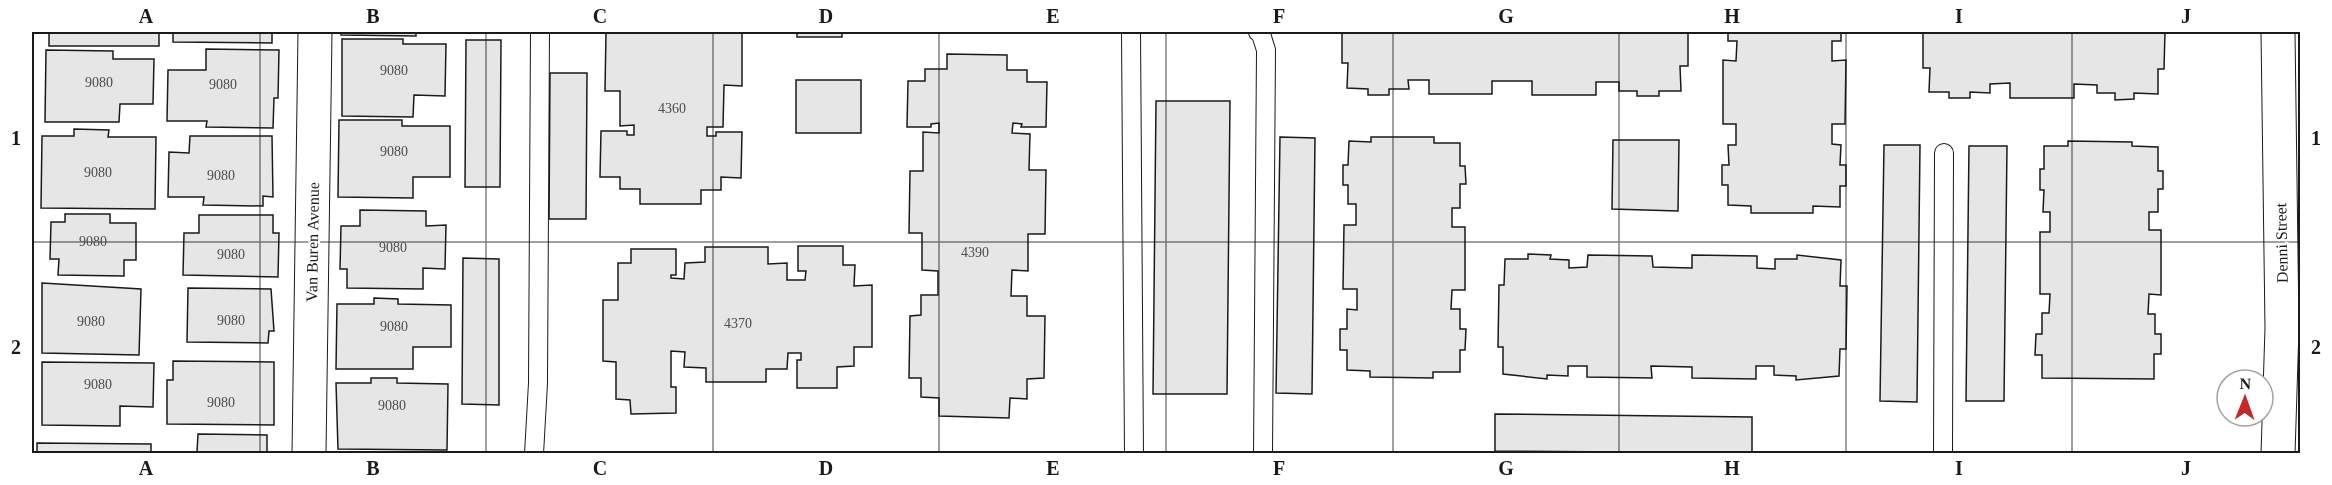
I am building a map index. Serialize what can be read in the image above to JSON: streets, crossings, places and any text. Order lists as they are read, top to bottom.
{
  "streets": {
    "main road": ["Van Buren Avenue", "Denni Street"]
  },
  "house_numbers": [
    "9080",
    "9080",
    "9080",
    "4360",
    "9080",
    "9080",
    "9080",
    "9080",
    "9080",
    "4390",
    "9080",
    "9080",
    "9080",
    "4370",
    "9080",
    "9080",
    "9080",
    "9080"
  ],
  "north": "top",
  "grid": {
    "columns": [
      "A",
      "B",
      "C",
      "D",
      "E",
      "F",
      "G",
      "H",
      "I",
      "J"
    ],
    "rows": ["1", "2"]
  }
}
